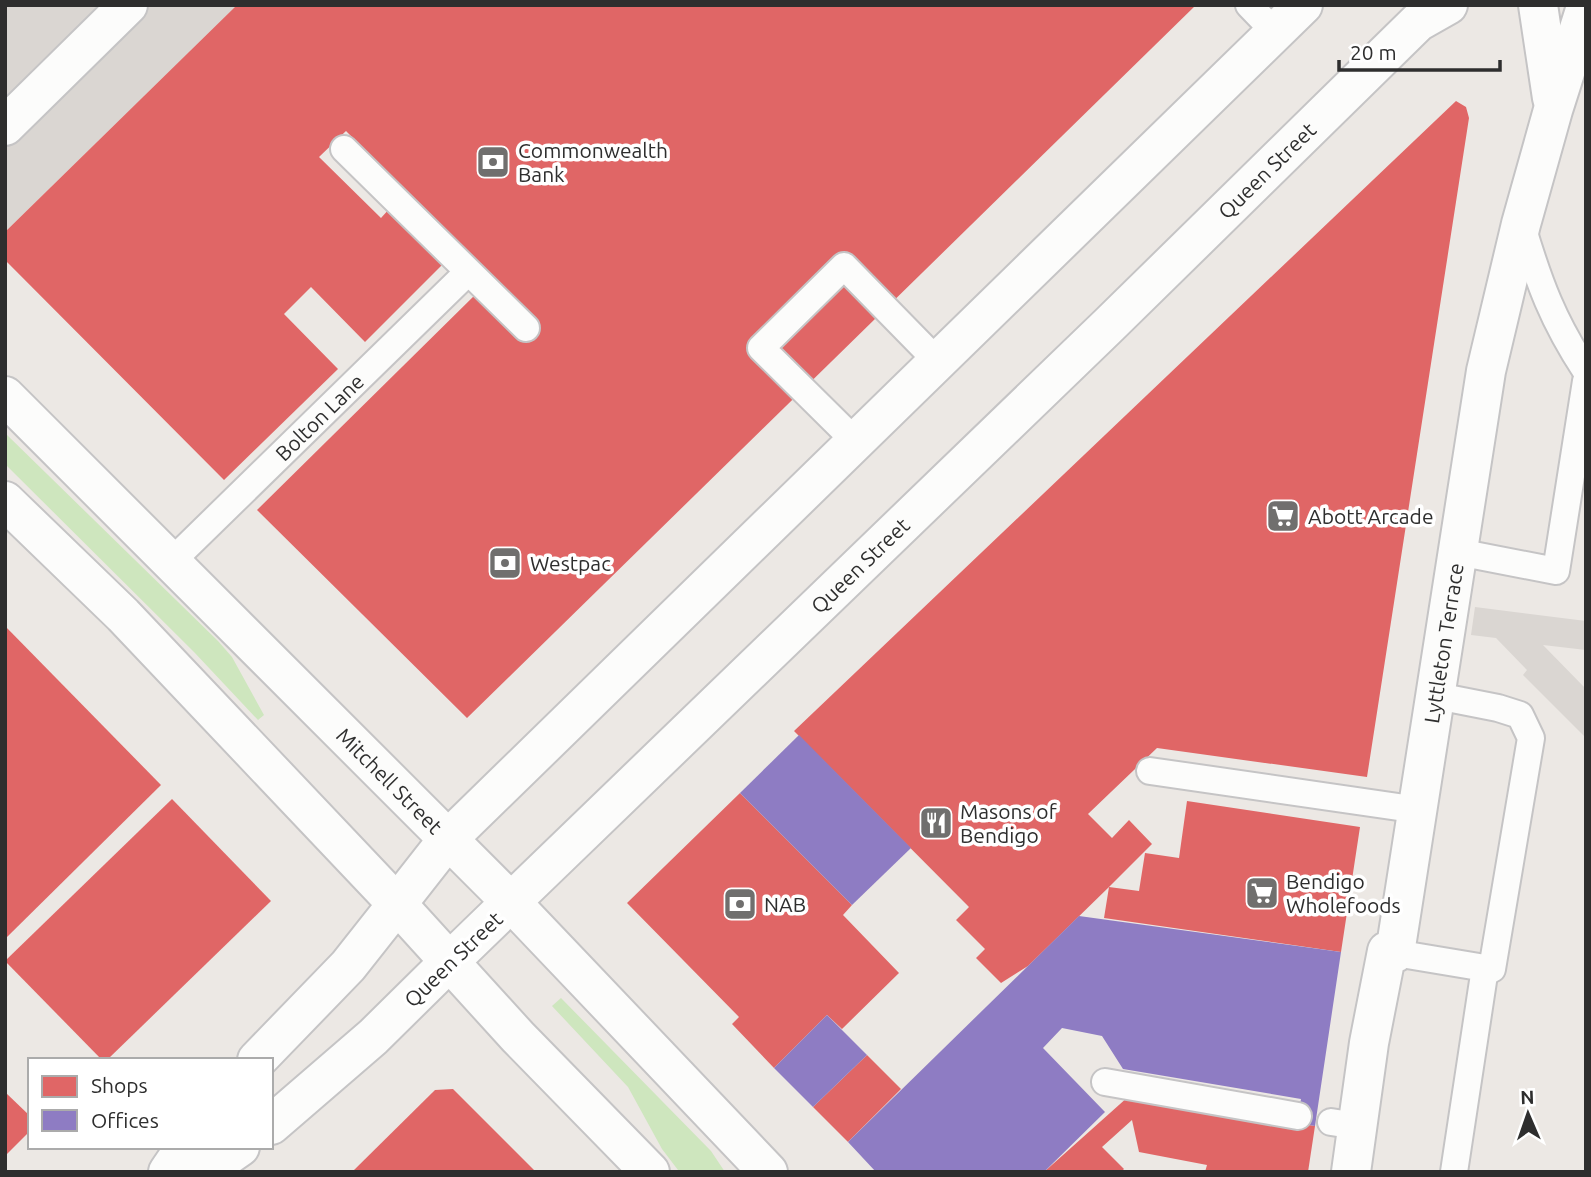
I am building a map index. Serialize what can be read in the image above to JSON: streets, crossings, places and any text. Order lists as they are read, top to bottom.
{
  "streets": {
    "street": ["Queen Street", "Lyttleton Terrace", "Mitchell Street"],
    "lane": ["Bolton Lane"]
  },
  "crossings": [
    ["Queen Street", "Mitchell Street"],
    ["Bolton Lane", "Mitchell Street"]
  ],
  "places": {
    "bank": ["Commonwealth Bank", "Westpac", "NAB"],
    "supermarket": ["Abott Arcade", "Bendigo Wholefoods"],
    "restaurant": ["Masons of Bendigo"]
  },
  "legend": ["Shops", "Offices"],
  "scale_bar": "20 m",
  "north": "top"
}
